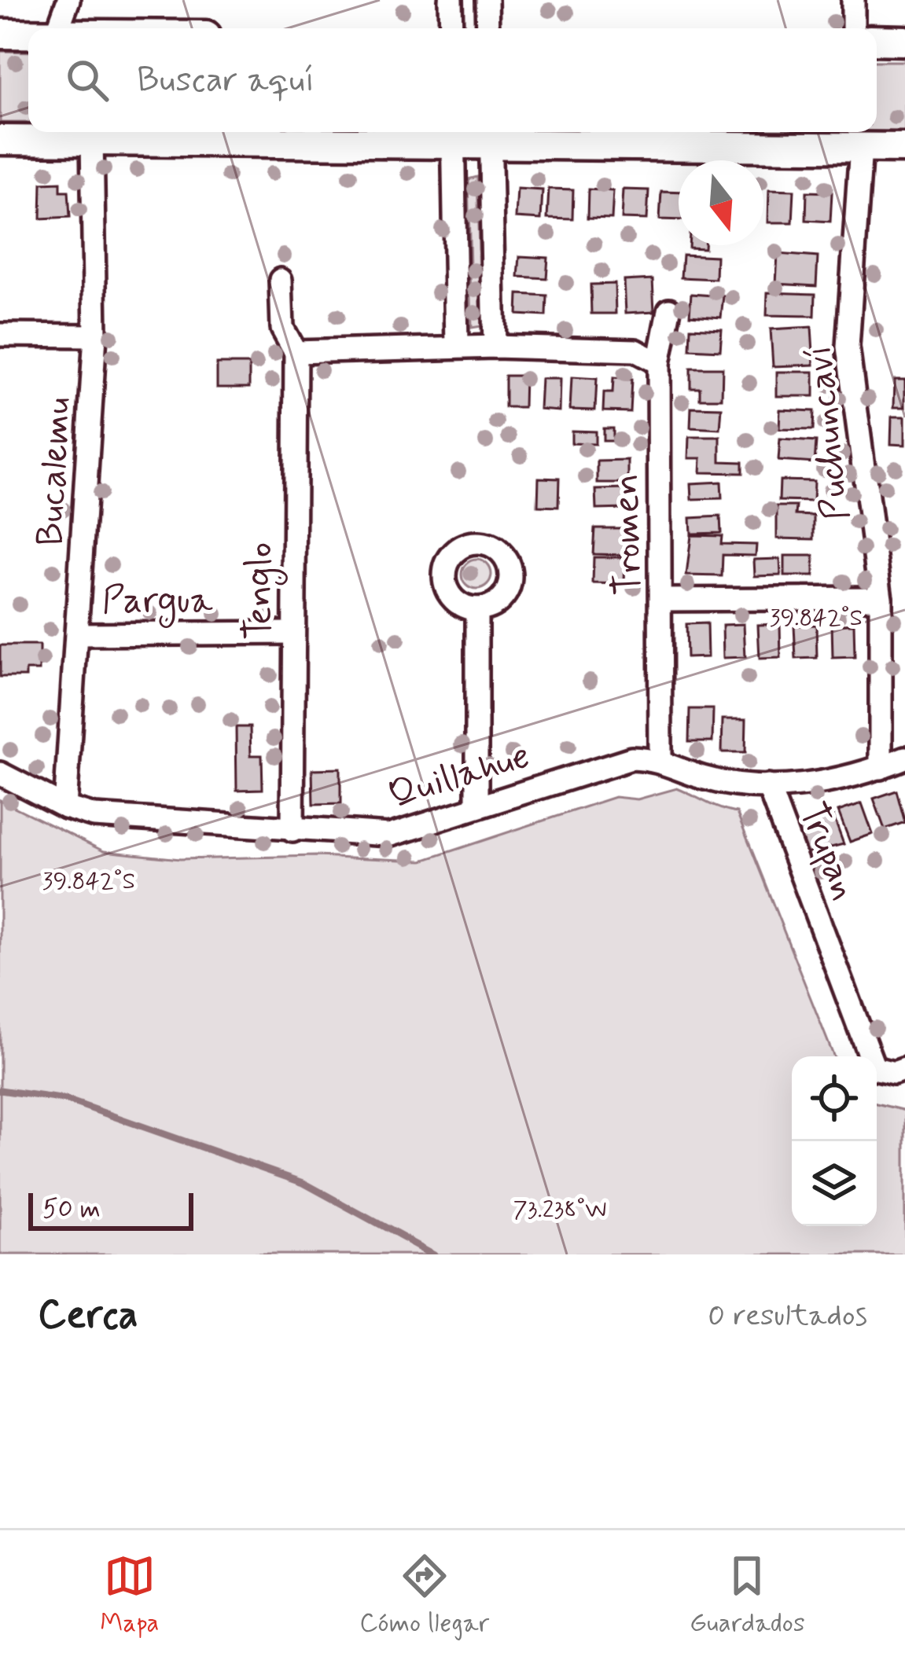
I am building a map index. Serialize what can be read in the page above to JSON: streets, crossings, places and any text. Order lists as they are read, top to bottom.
{
  "streets": {
    "street": [
      "Puchuncaví",
      "Bucalemu",
      "Tromen",
      "Tenglo",
      "Pargua",
      "Quillahue",
      "Trupan"
    ]
  },
  "crossings": [
    ["Puchuncaví", "Quillahue"],
    ["Bucalemu", "Pargua"],
    ["Bucalemu", "Quillahue"],
    ["Tromen", "Quillahue"],
    ["Tenglo", "Pargua"],
    ["Tenglo", "Quillahue"],
    ["Quillahue", "Trupan"]
  ],
  "scale_bar": "50 m",
  "north": "bottom",
  "page": {
    "search": "Buscar aquí",
    "scale": "50 m",
    "heading": ["Cerca", "0 resultados"],
    "nav": ["Mapa", "Cómo llegar", "Guardados"]
  },
  "coordinates": ["39.842°S", "73.238°W"]
}
